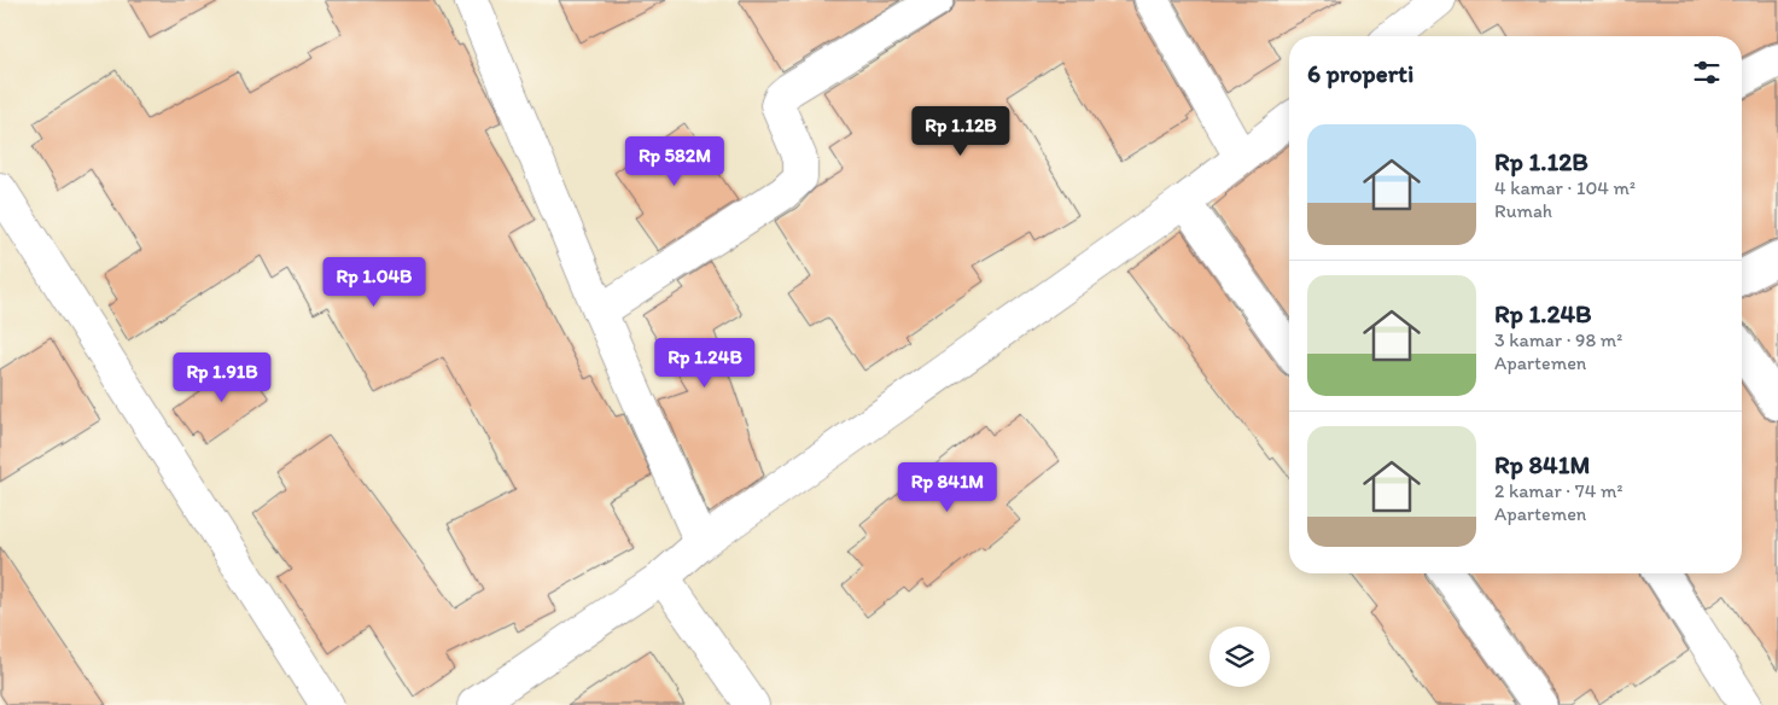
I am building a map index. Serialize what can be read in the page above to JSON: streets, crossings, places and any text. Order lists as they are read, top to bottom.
{
  "page": {
    "heading": "6 properti",
    "price": [
      "Rp 1.12B",
      "Rp 582M",
      "Rp 1.04B",
      "Rp 1.24B",
      "Rp 1.91B",
      "Rp 841M"
    ],
    "list": [
      {
        "name": "Rp 1.12B",
        "note": "4 kamar · 104 m² · Rumah"
      },
      {
        "name": "Rp 1.24B",
        "note": "3 kamar · 98 m² · Apartemen"
      },
      {
        "name": "Rp 841M",
        "note": "2 kamar · 74 m² · Apartemen"
      }
    ]
  }
}
